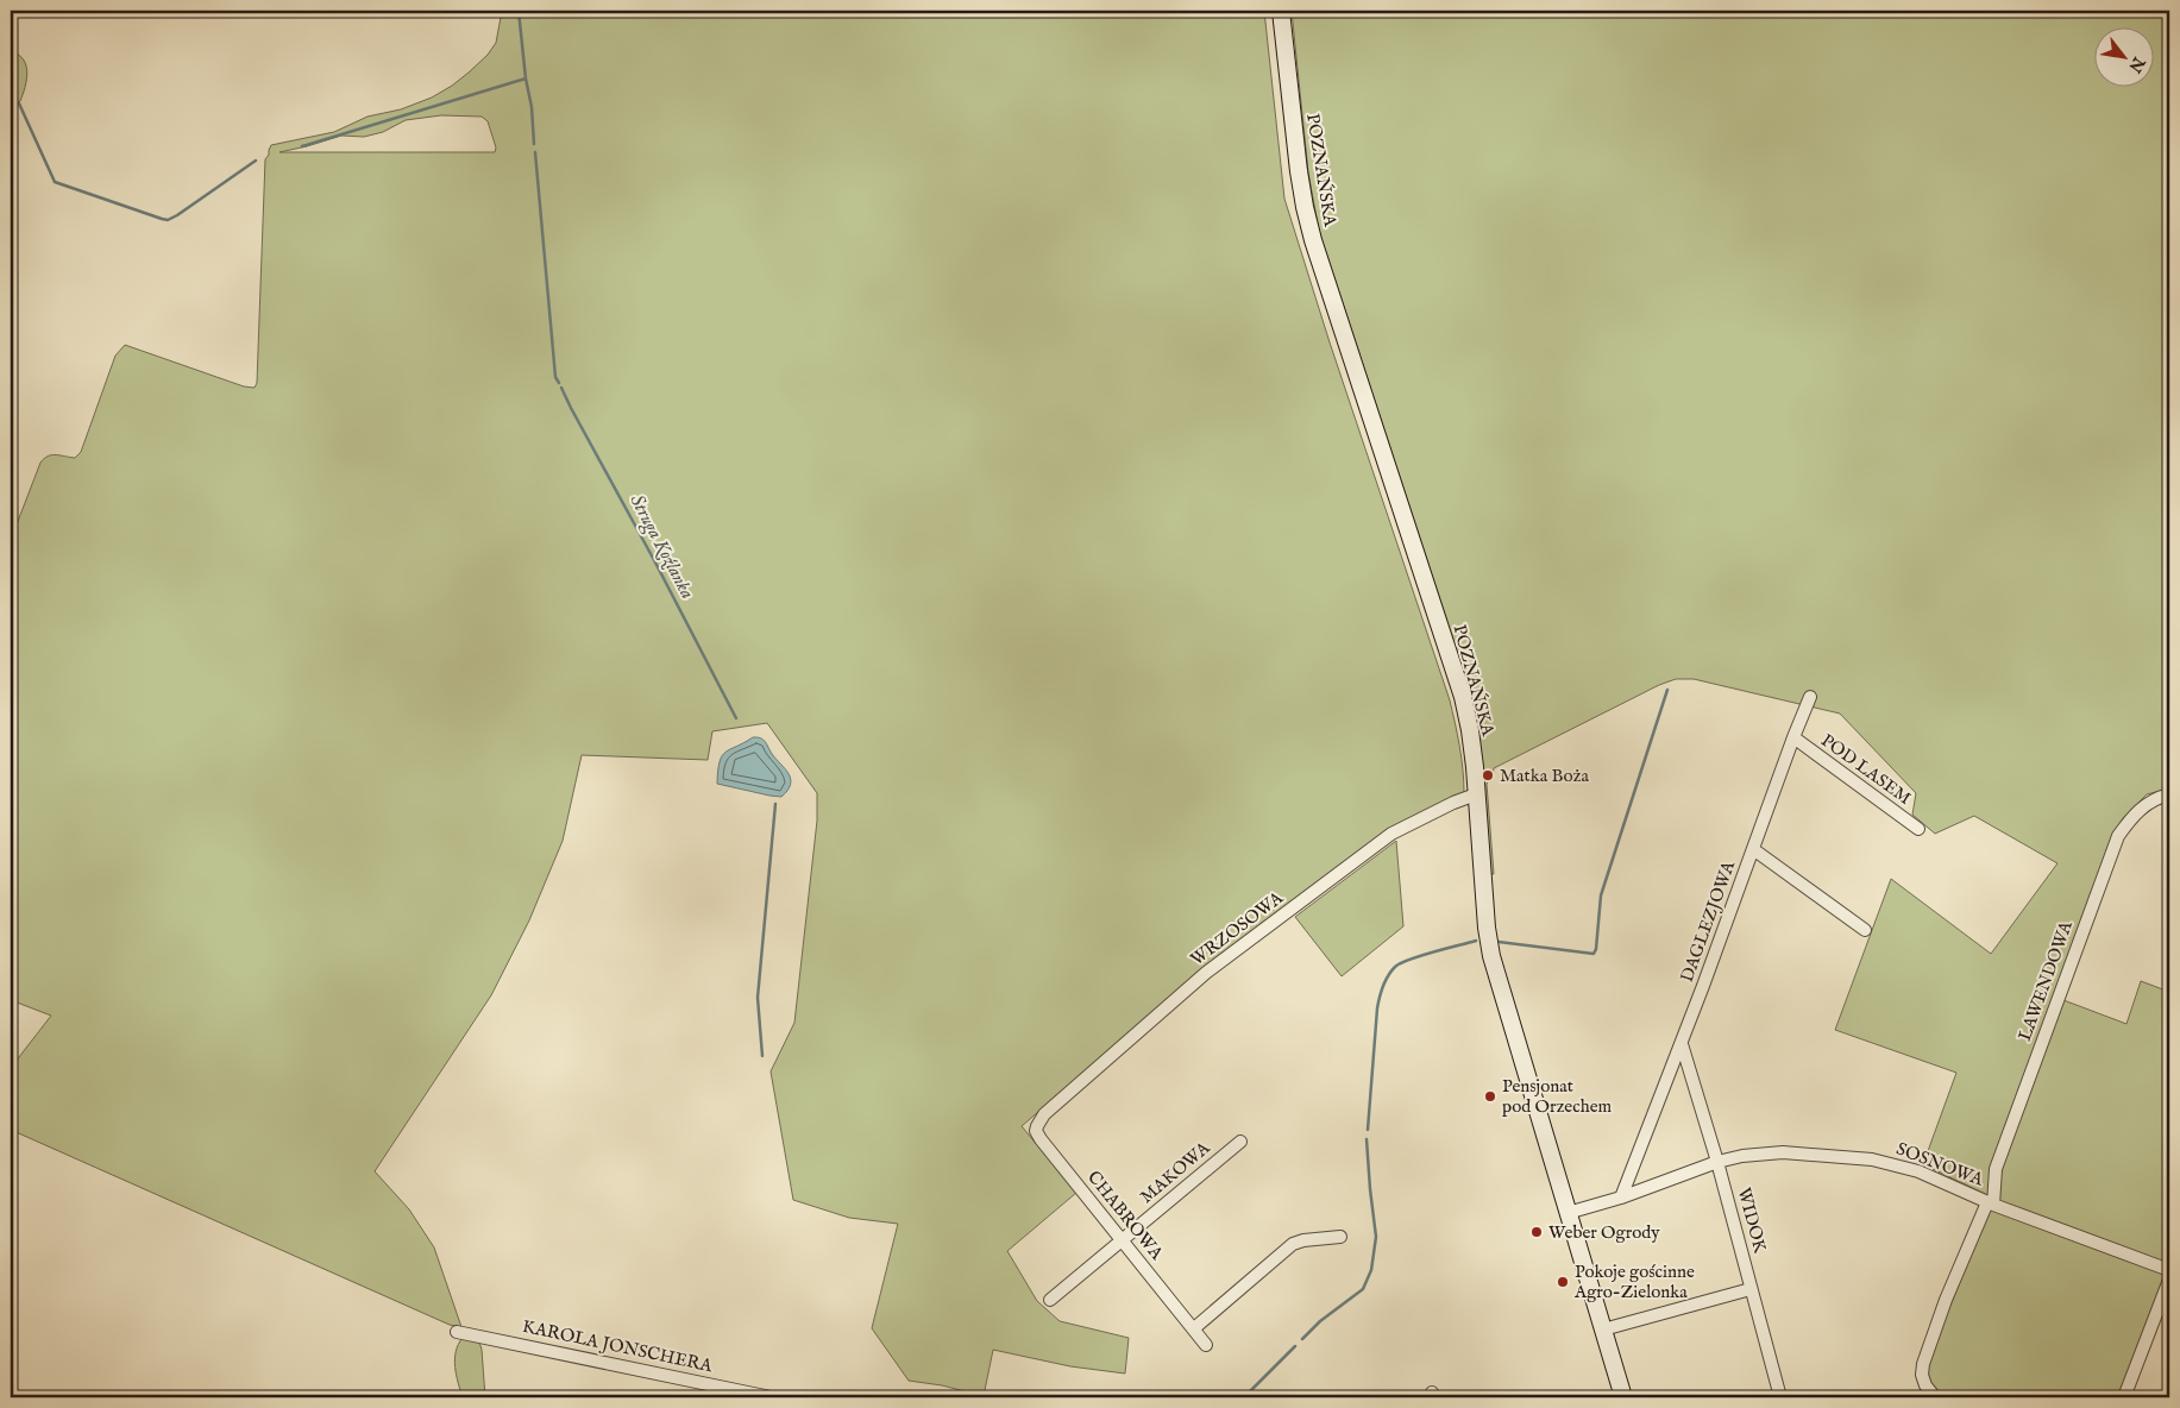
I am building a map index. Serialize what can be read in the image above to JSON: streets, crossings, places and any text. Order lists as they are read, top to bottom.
{
  "streets": {
    "street": [
      "POZNAŃSKA",
      "POD LASEM",
      "DAGLEZJOWA",
      "WRZOSOWA",
      "LAWENDOWA",
      "SOSNOWA",
      "MAKOWA",
      "CHABROWA",
      "WIDOK",
      "KAROLA JONSCHERA"
    ]
  },
  "crossings": [
    ["POZNAŃSKA", "WRZOSOWA"],
    ["POZNAŃSKA", "SOSNOWA"],
    ["POD LASEM", "DAGLEZJOWA"],
    ["DAGLEZJOWA", "SOSNOWA"],
    ["WRZOSOWA", "CHABROWA"],
    ["LAWENDOWA", "SOSNOWA"],
    ["SOSNOWA", "WIDOK"],
    ["MAKOWA", "CHABROWA"]
  ],
  "water": ["Struga Koźlanka"],
  "places": [
    "Matka Boża",
    "Pensjonat pod Orzechem",
    "Weber Ogrody",
    "Pokoje gościnne Agro-Zielonka"
  ],
  "north": "bottom right"
}
